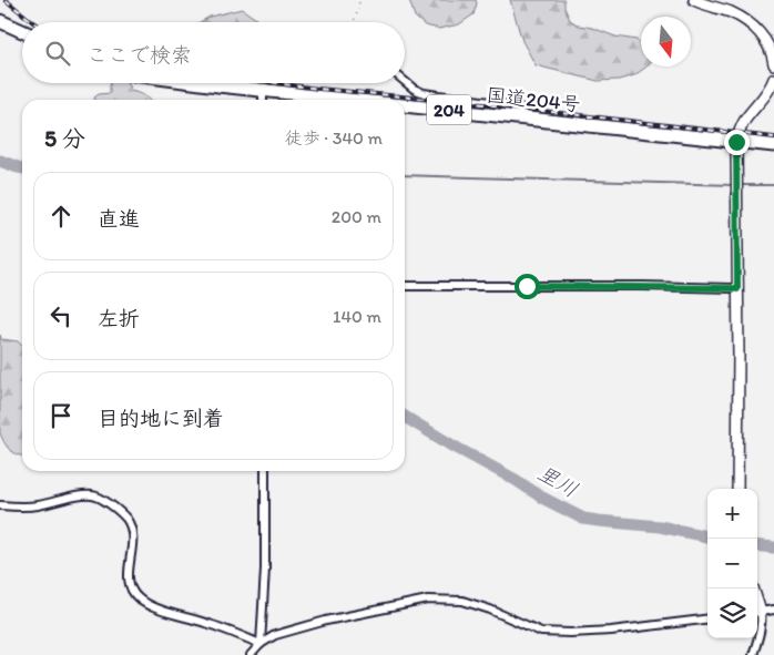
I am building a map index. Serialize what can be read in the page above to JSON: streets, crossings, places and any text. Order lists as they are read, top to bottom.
{
  "streets": {
    "highway": ["国道204号", "204"]
  },
  "water": ["里川"],
  "north": "bottom",
  "page": {
    "search": "ここで検索",
    "heading": ["5 分", "徒歩 · 340 m"],
    "list": [
      ["直進", "200 m"],
      ["左折", "140 m"],
      "目的地に到着"
    ],
    "map_buttons": ["+", "−"]
  }
}
